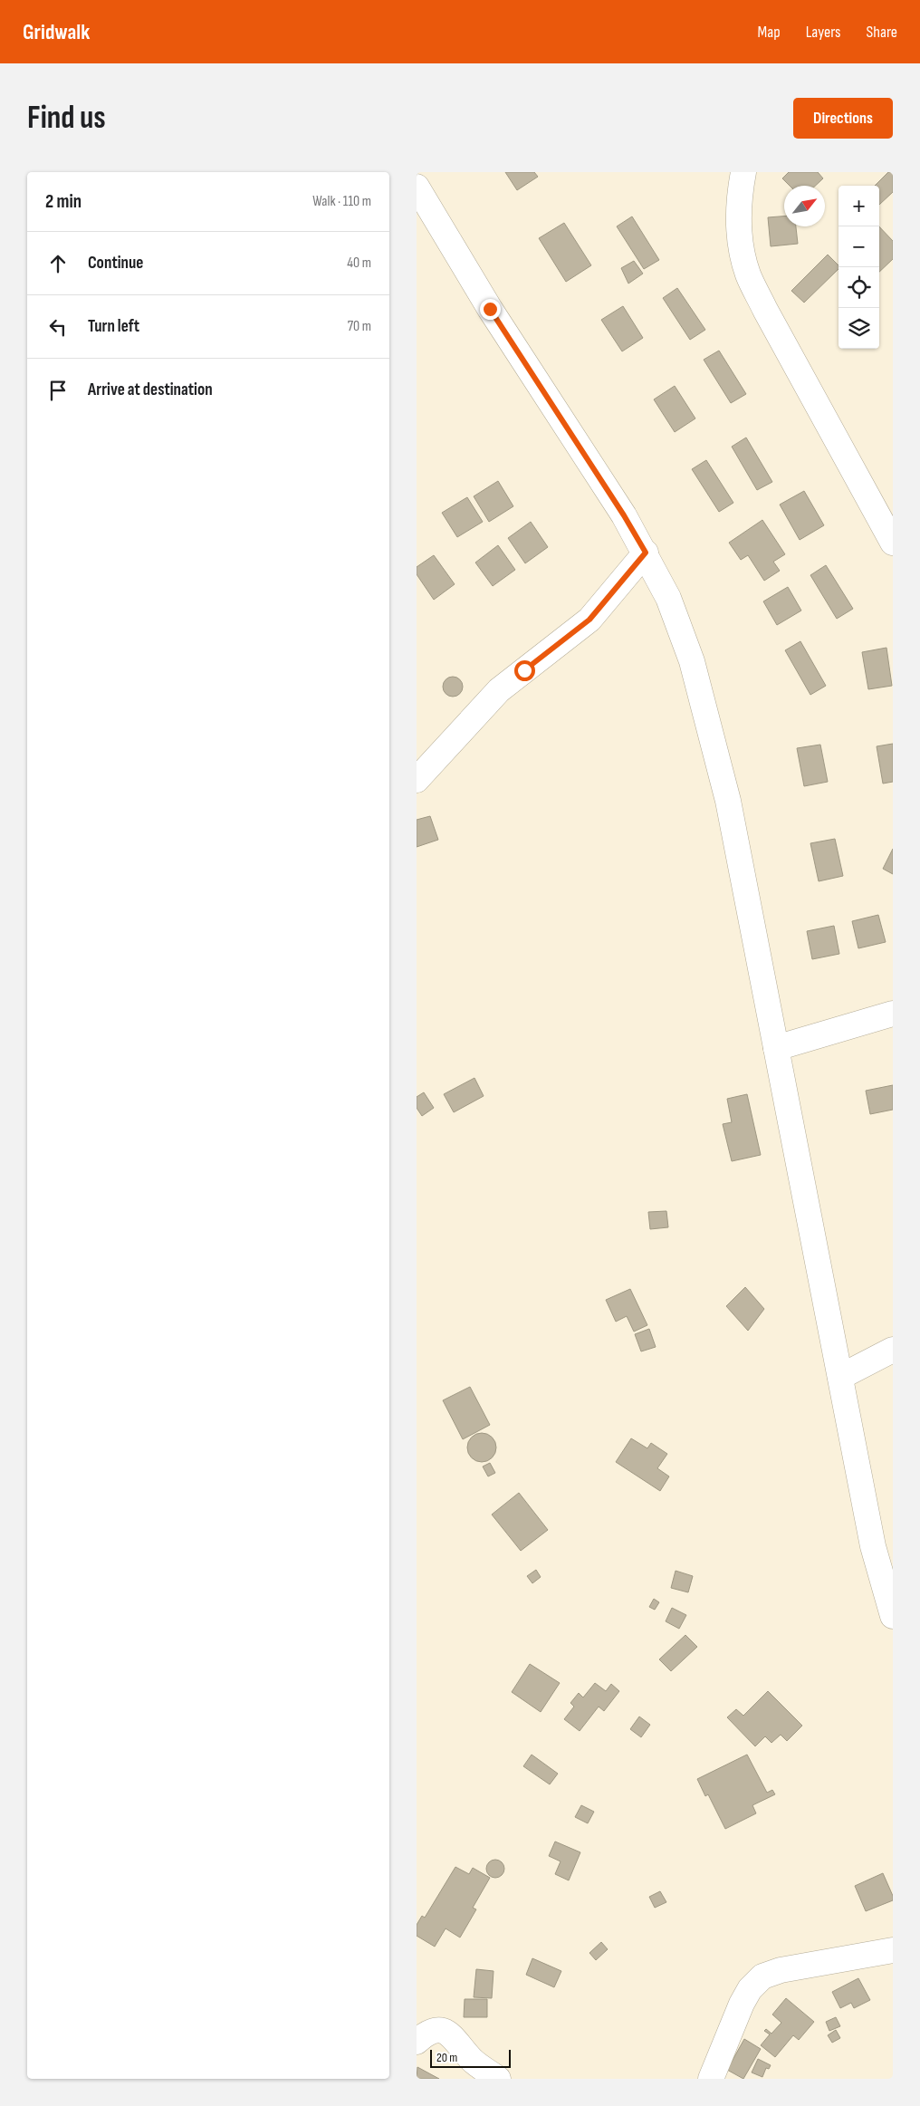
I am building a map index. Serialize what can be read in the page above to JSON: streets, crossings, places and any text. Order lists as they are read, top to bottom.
{
  "scale_bar": "20 m",
  "north": "top right",
  "page": {
    "header": "Gridwalk",
    "nav": ["Map", "Layers", "Share"],
    "buttons": "Directions",
    "title": "Find us",
    "heading": ["2 min", "Walk · 110 m"],
    "map_buttons": ["+", "−"],
    "list": [
      ["Continue", "40 m"],
      ["Turn left", "70 m"],
      "Arrive at destination"
    ],
    "scale": "20 m"
  }
}
